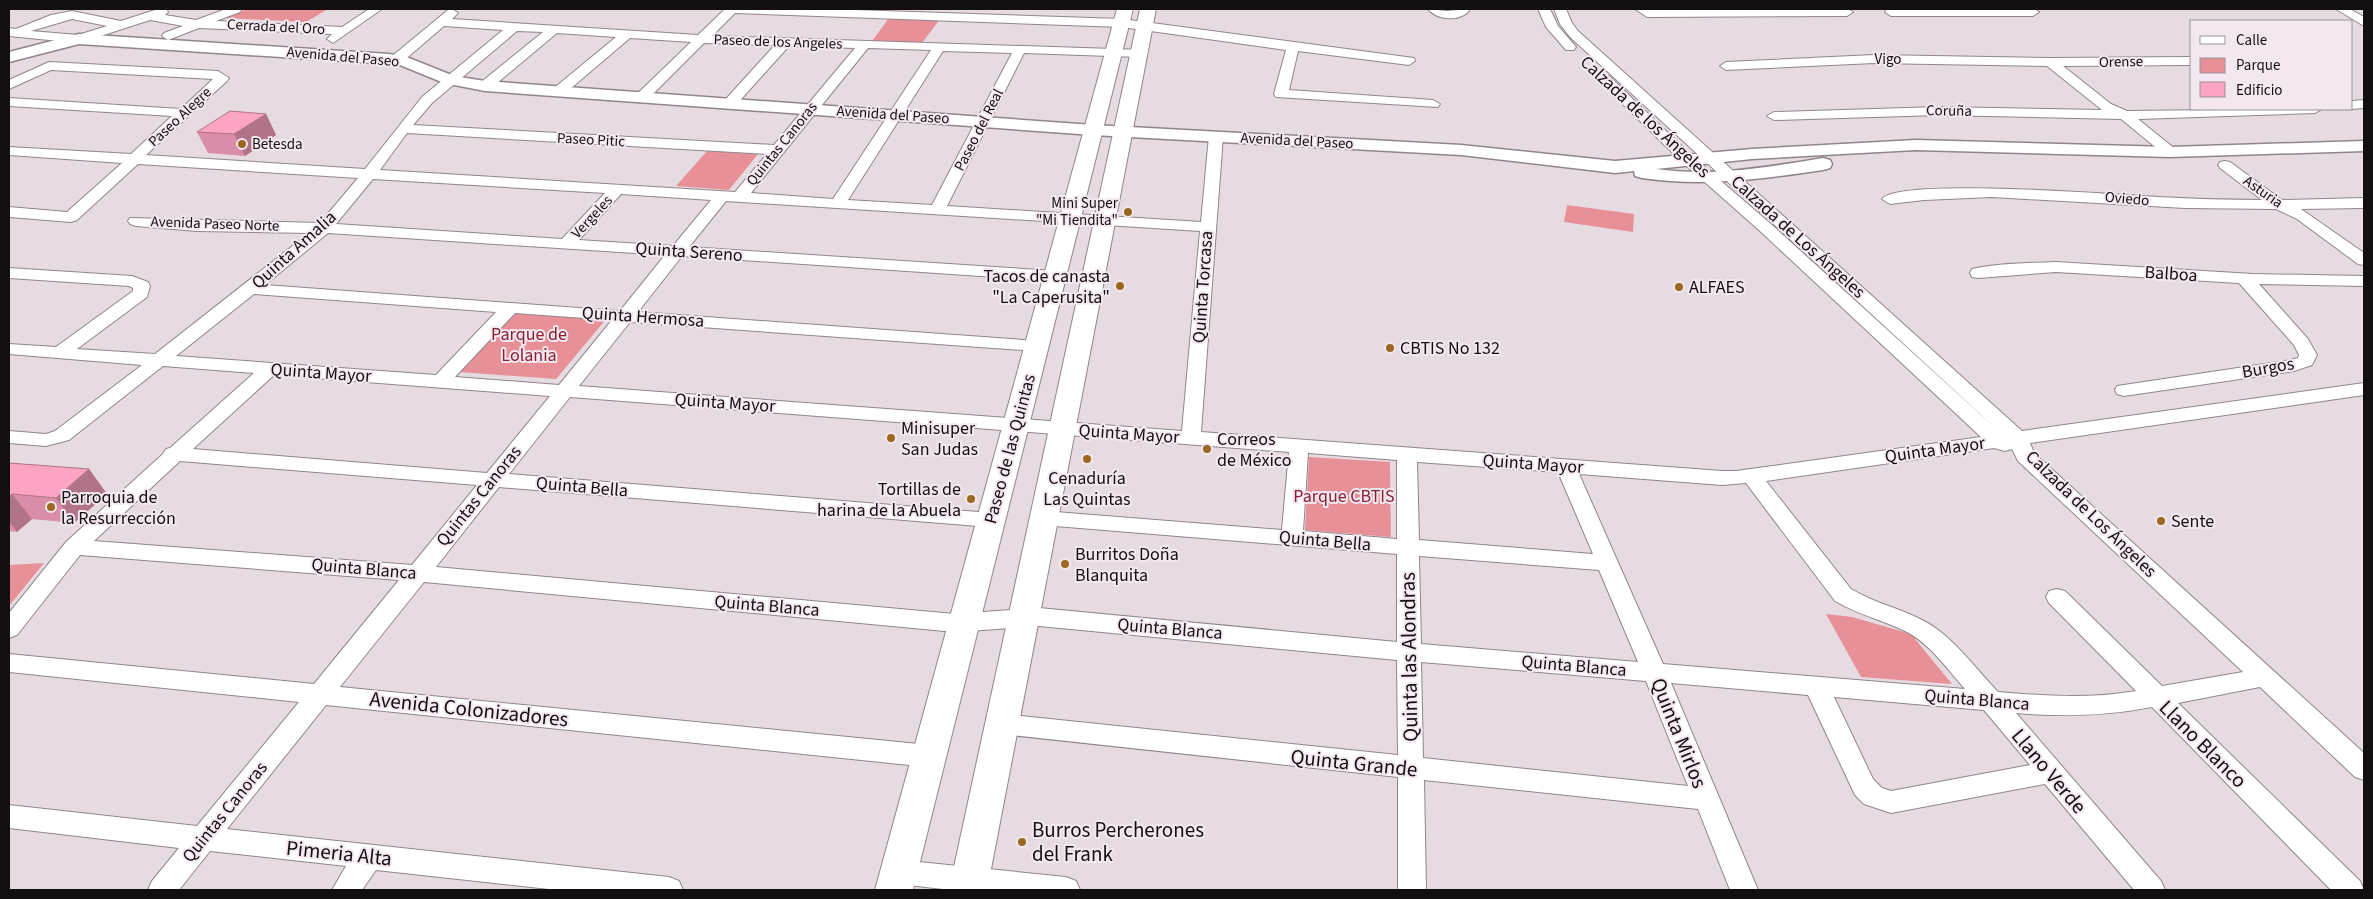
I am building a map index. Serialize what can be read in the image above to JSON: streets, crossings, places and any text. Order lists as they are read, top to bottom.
{
  "streets": {
    "main road": ["Paseo de las Quintas"],
    "street": [
      "Cerrada del Oro",
      "Paseo de los Angeles",
      "Avenida del Paseo",
      "Vigo",
      "Orense",
      "Coruña",
      "Paseo Alegre",
      "Calzada de los Ángeles",
      "Paseo del Real",
      "Paseo Pitic",
      "Quintas Canoras",
      "Asturia",
      "Oviedo",
      "Vergeles",
      "Avenida Paseo Norte",
      "Calzada de Los Ángeles",
      "Quinta Amalia",
      "Quinta Sereno",
      "Balboa",
      "Quinta Torcasa",
      "Quinta Hermosa",
      "Burgos",
      "Quinta Mayor",
      "Quinta Bella",
      "Quinta Blanca",
      "Quinta las Alondras",
      "Avenida Colonizadores",
      "Quinta Mirlos",
      "Llano Blanco",
      "Quinta Grande",
      "Llano Verde",
      "Pimeria Alta"
    ]
  },
  "crossings": [
    ["Paseo de los Angeles", "Paseo del Real"],
    ["Paseo de los Angeles", "Quintas Canoras"],
    ["Paseo de los Angeles", "Quinta Amalia"],
    ["Paseo de los Angeles", "Paseo de las Quintas"],
    ["Avenida del Paseo", "Calzada de los Ángeles"],
    ["Avenida del Paseo", "Paseo del Real"],
    ["Avenida del Paseo", "Quintas Canoras"],
    ["Avenida del Paseo", "Calzada de Los Ángeles"],
    ["Avenida del Paseo", "Quinta Amalia"],
    ["Avenida del Paseo", "Quinta Torcasa"],
    ["Avenida del Paseo", "Paseo de las Quintas"],
    ["Vigo", "Orense"],
    ["Calzada de los Ángeles", "Calzada de Los Ángeles"],
    ["Calzada de los Ángeles", "Quinta Mayor"],
    ["Paseo Pitic", "Quintas Canoras"],
    ["Paseo Pitic", "Quinta Amalia"],
    ["Quintas Canoras", "Quinta Sereno"],
    ["Quintas Canoras", "Quinta Hermosa"],
    ["Quintas Canoras", "Quinta Mayor"],
    ["Quintas Canoras", "Quinta Bella"],
    ["Quintas Canoras", "Quinta Blanca"],
    ["Quintas Canoras", "Avenida Colonizadores"],
    ["Quintas Canoras", "Pimeria Alta"],
    ["Asturia", "Oviedo"],
    ["Vergeles", "Quinta Sereno"],
    ["Avenida Paseo Norte", "Quinta Amalia"],
    ["Avenida Paseo Norte", "Quinta Sereno"],
    ["Calzada de Los Ángeles", "Quinta Mayor"],
    ["Calzada de Los Ángeles", "Quinta Blanca"],
    ["Quinta Amalia", "Quinta Sereno"],
    ["Quinta Amalia", "Quinta Hermosa"],
    ["Quinta Amalia", "Quinta Mayor"],
    ["Quinta Sereno", "Paseo de las Quintas"],
    ["Balboa", "Burgos"],
    ["Quinta Torcasa", "Quinta Mayor"],
    ["Quinta Hermosa", "Paseo de las Quintas"],
    ["Quinta Mayor", "Paseo de las Quintas"],
    ["Quinta Mayor", "Quinta las Alondras"],
    ["Quinta Mayor", "Quinta Mirlos"],
    ["Quinta Mayor", "Llano Verde"],
    ["Paseo de las Quintas", "Quinta Bella"],
    ["Paseo de las Quintas", "Quinta Blanca"],
    ["Paseo de las Quintas", "Avenida Colonizadores"],
    ["Quinta Bella", "Quinta las Alondras"],
    ["Quinta Bella", "Quinta Mirlos"],
    ["Quinta Blanca", "Quinta las Alondras"],
    ["Quinta Blanca", "Quinta Mirlos"],
    ["Quinta Blanca", "Llano Blanco"],
    ["Quinta Blanca", "Llano Verde"],
    ["Quinta las Alondras", "Quinta Grande"],
    ["Quinta Mirlos", "Quinta Grande"]
  ],
  "parks": ["Parque de Lolania", "Parque CBTIS"],
  "places": [
    "Betesda",
    "Mini Super \"Mi Tiendita\"",
    "Tacos de canasta \"La Caperusita\"",
    "ALFAES",
    "CBTIS No 132",
    "Minisuper San Judas",
    "Correos de México",
    "Cenaduría Las Quintas",
    "Tortillas de harina de la Abuela",
    "Parroquia de la Resurrección",
    "Sente",
    "Burritos Doña Blanquita",
    "Burros Percherones del Frank"
  ],
  "legend": ["Calle", "Parque", "Edificio"]
}
